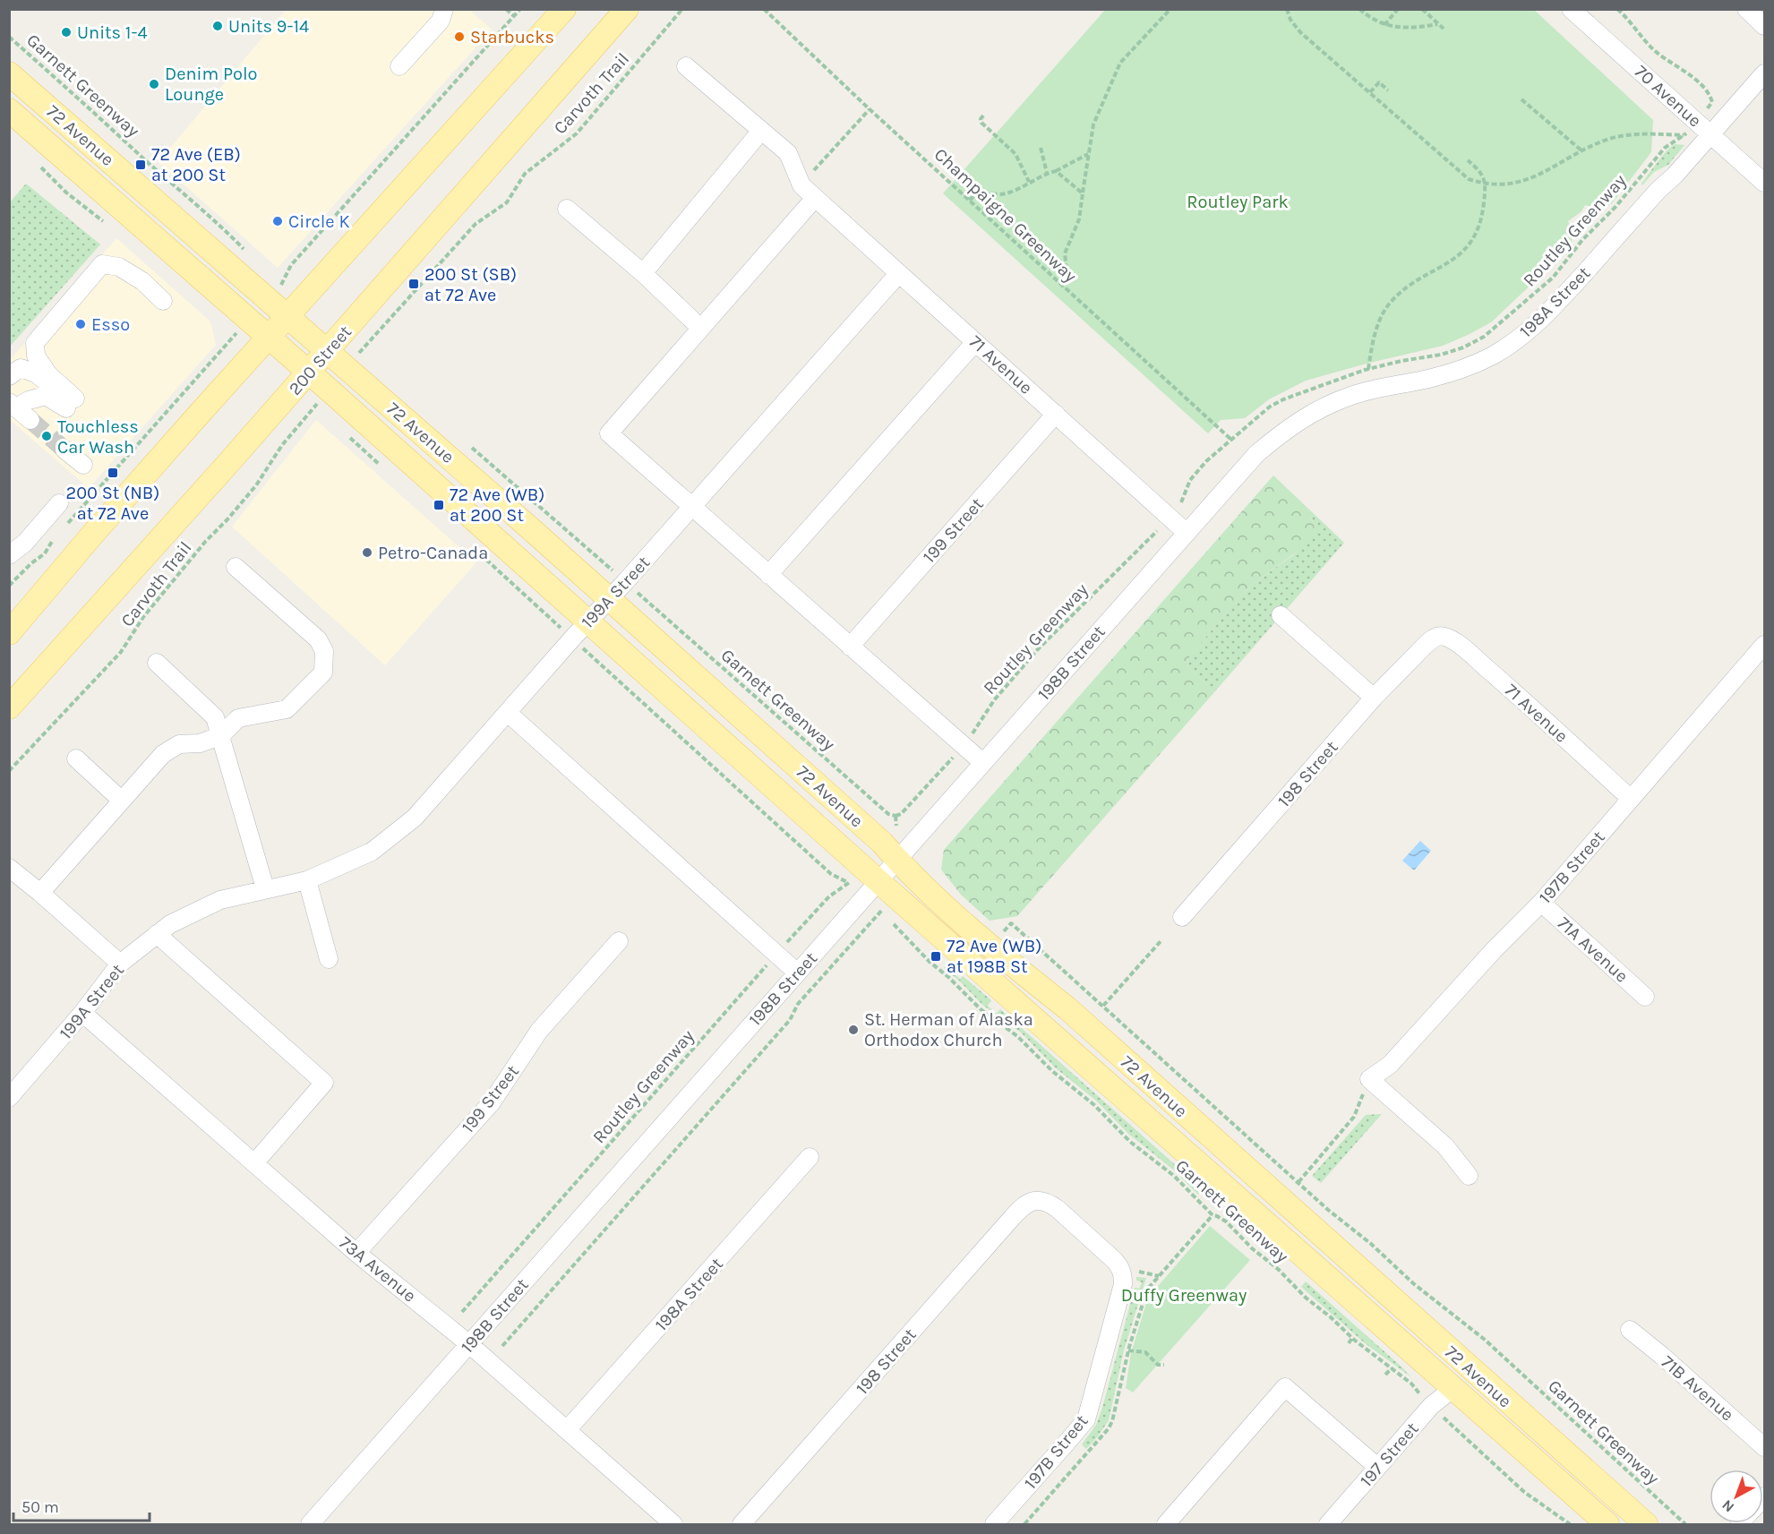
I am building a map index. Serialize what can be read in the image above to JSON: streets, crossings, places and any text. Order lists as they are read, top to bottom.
{
  "streets": {
    "main road": ["72 Avenue", "200 Street"],
    "street": [
      "70 Avenue",
      "198A Street",
      "71 Avenue",
      "199 Street",
      "199A Street",
      "198B Street",
      "198 Street",
      "197B Street",
      "71A Avenue",
      "73A Avenue",
      "71B Avenue",
      "197 Street"
    ],
    "path": [
      "Garnett Greenway",
      "Carvoth Trail",
      "Champaigne Greenway",
      "Routley Greenway"
    ]
  },
  "crossings": [
    ["Garnett Greenway", "Routley Greenway"],
    ["Garnett Greenway", "197 Street"],
    ["70 Avenue", "198A Street"],
    ["72 Avenue", "200 Street"],
    ["72 Avenue", "199A Street"],
    ["72 Avenue", "198B Street"],
    ["72 Avenue", "197 Street"],
    ["Champaigne Greenway", "Routley Greenway"],
    ["198A Street", "198B Street"],
    ["198A Street", "73A Avenue"],
    ["71 Avenue", "199 Street"],
    ["71 Avenue", "199A Street"],
    ["71 Avenue", "198B Street"],
    ["71 Avenue", "198 Street"],
    ["71 Avenue", "197B Street"],
    ["199 Street", "73A Avenue"],
    ["199A Street", "73A Avenue"],
    ["198B Street", "73A Avenue"],
    ["198 Street", "197B Street"],
    ["197B Street", "71A Avenue"]
  ],
  "parks": ["Routley Park", "Duffy Greenway"],
  "places": {
    "other": [
      "Units 9-14",
      "Units 1-4",
      "Starbucks",
      "Denim Polo Lounge",
      "Circle K",
      "Esso",
      "Touchless Car Wash",
      "Petro-Canada",
      "St. Herman of Alaska Orthodox Church"
    ],
    "transit": [
      "72 Ave (EB) at 200 St",
      "200 St (SB) at 72 Ave",
      "200 St (NB) at 72 Ave",
      "72 Ave (WB) at 200 St",
      "72 Ave (WB) at 198B St"
    ]
  },
  "scale_bar": "50 m",
  "north": "bottom left"
}
